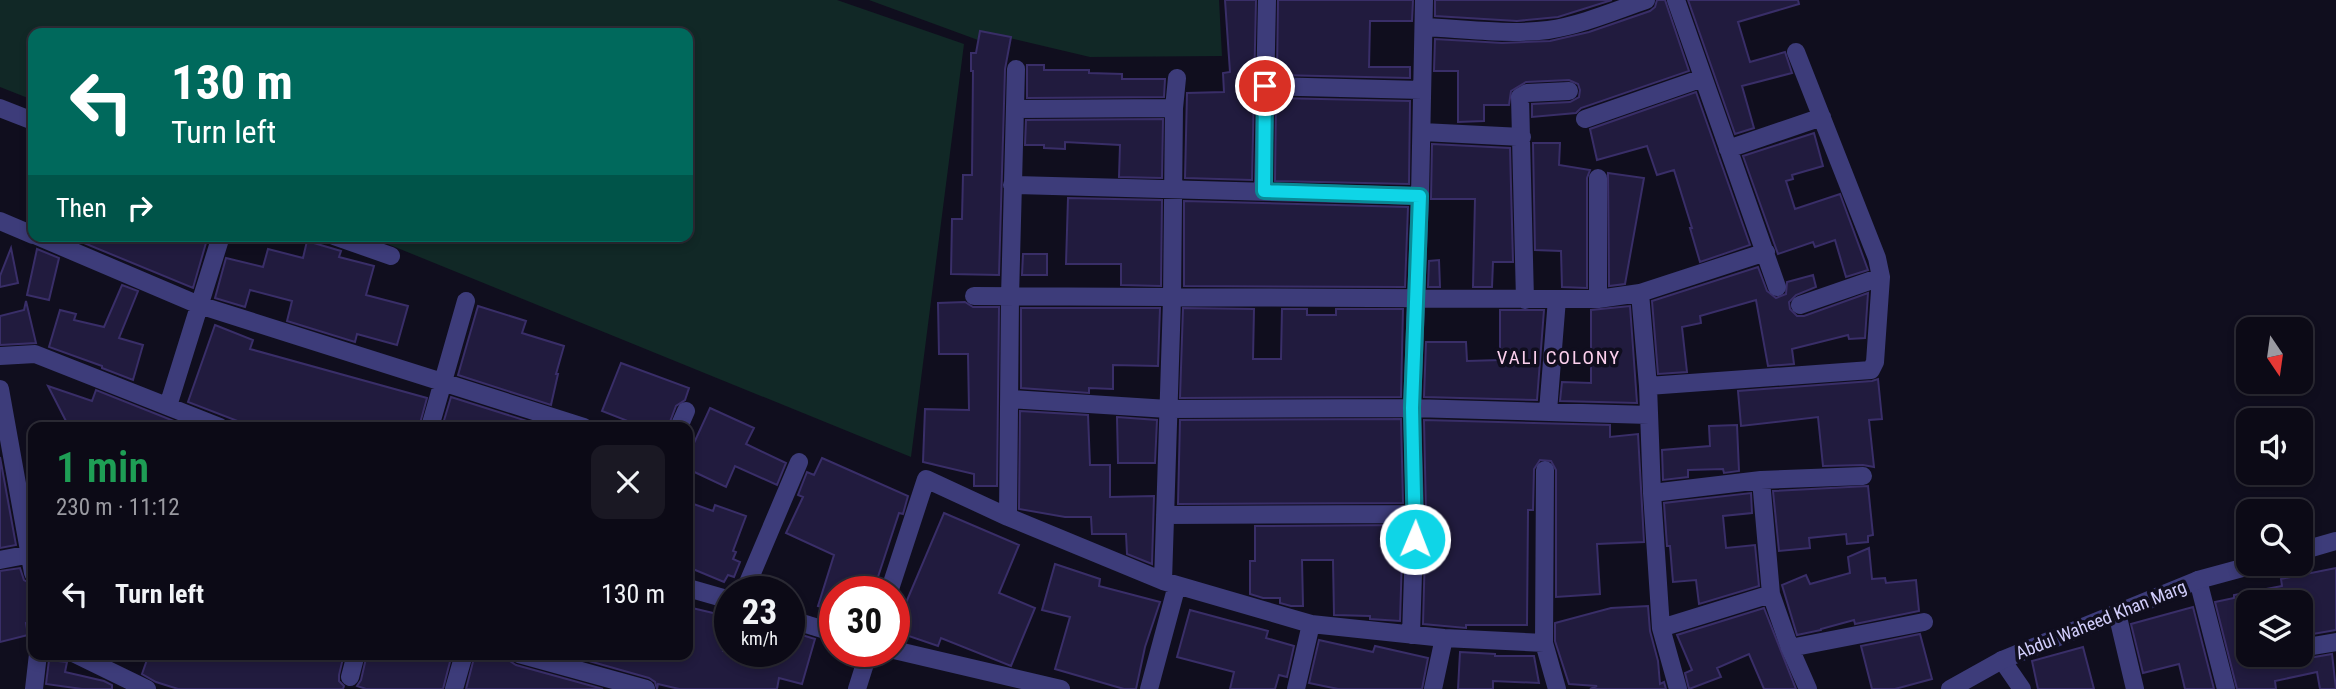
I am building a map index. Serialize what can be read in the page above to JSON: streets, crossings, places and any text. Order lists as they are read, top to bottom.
{
  "streets": {
    "street": ["Abdul Waheed Khan Marg"]
  },
  "districts": ["VALI COLONY"],
  "north": "bottom",
  "page": {
    "turn": ["130 m", "Turn left"],
    "then": "Then",
    "heading": ["1 min", "230 m · 11:12"],
    "list": [
      {
        "name": "Turn left",
        "value": "130 m"
      }
    ],
    "speed": "23 km/h",
    "limit": "30"
  }
}
